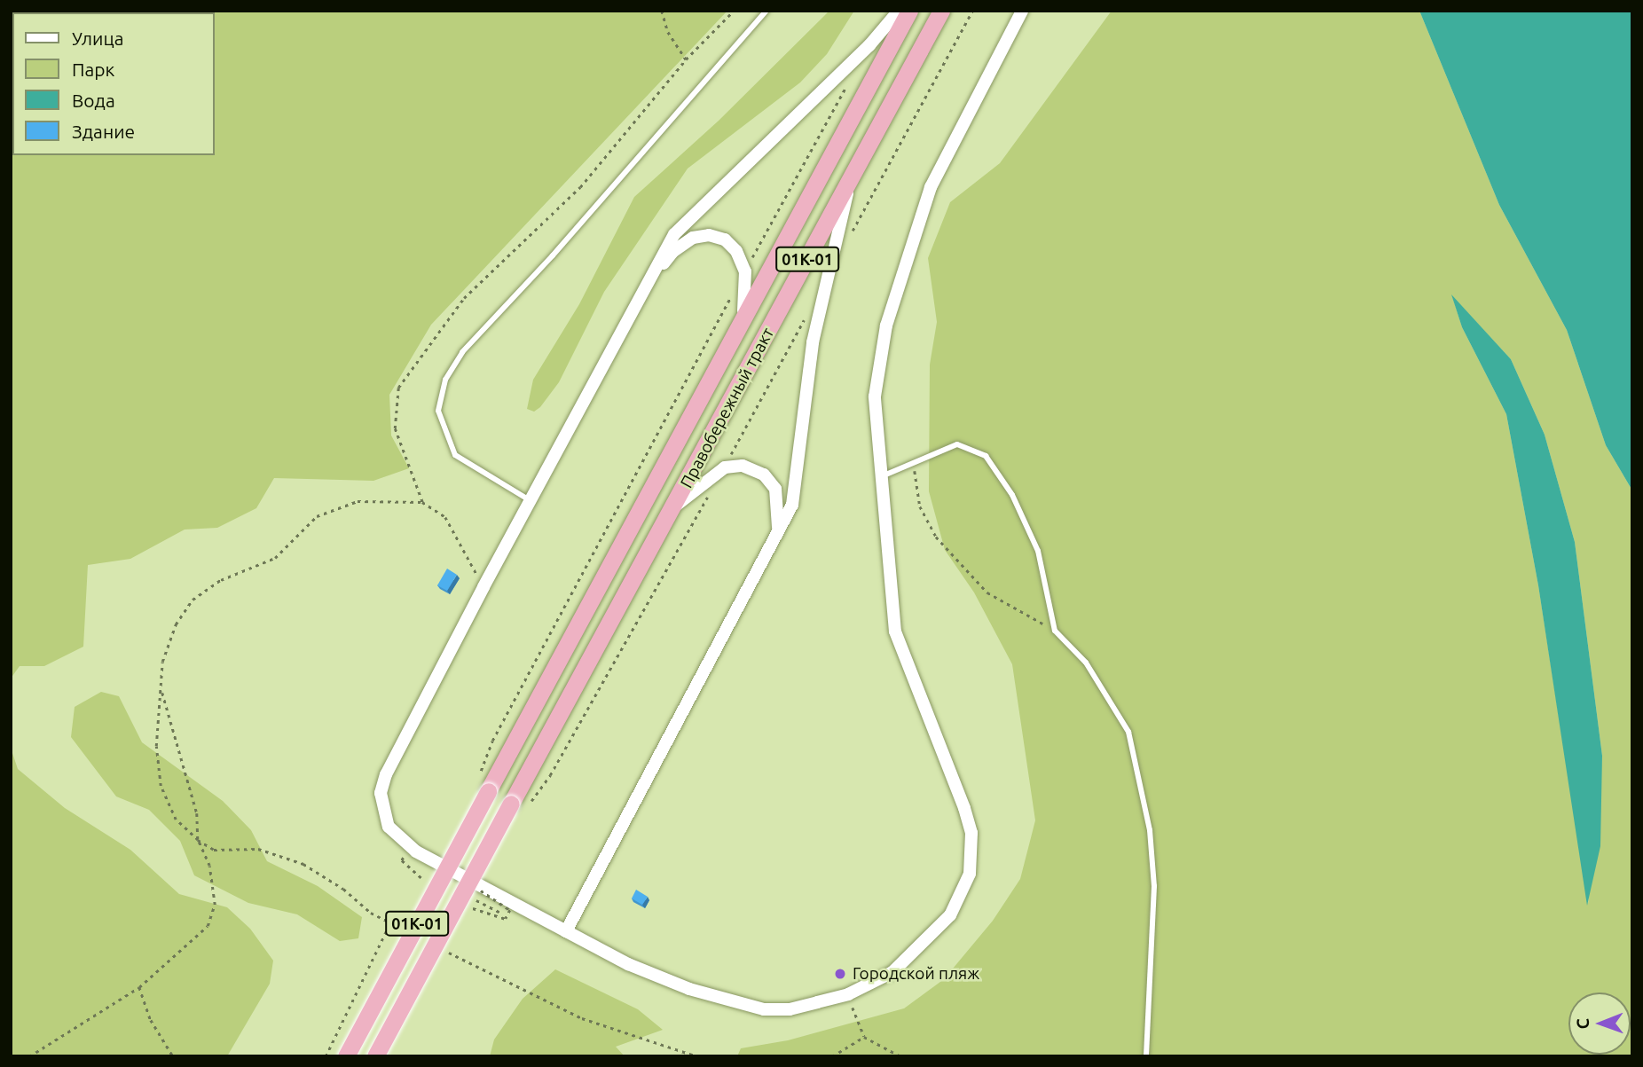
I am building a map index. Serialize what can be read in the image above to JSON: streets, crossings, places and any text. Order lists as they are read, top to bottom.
{
  "streets": {
    "highway": ["01К-01", "Правобережный тракт"]
  },
  "places": ["Городской пляж"],
  "legend": [
    "Улица",
    "Парк",
    "Вода",
    "Здание"
  ],
  "north": "left"
}
